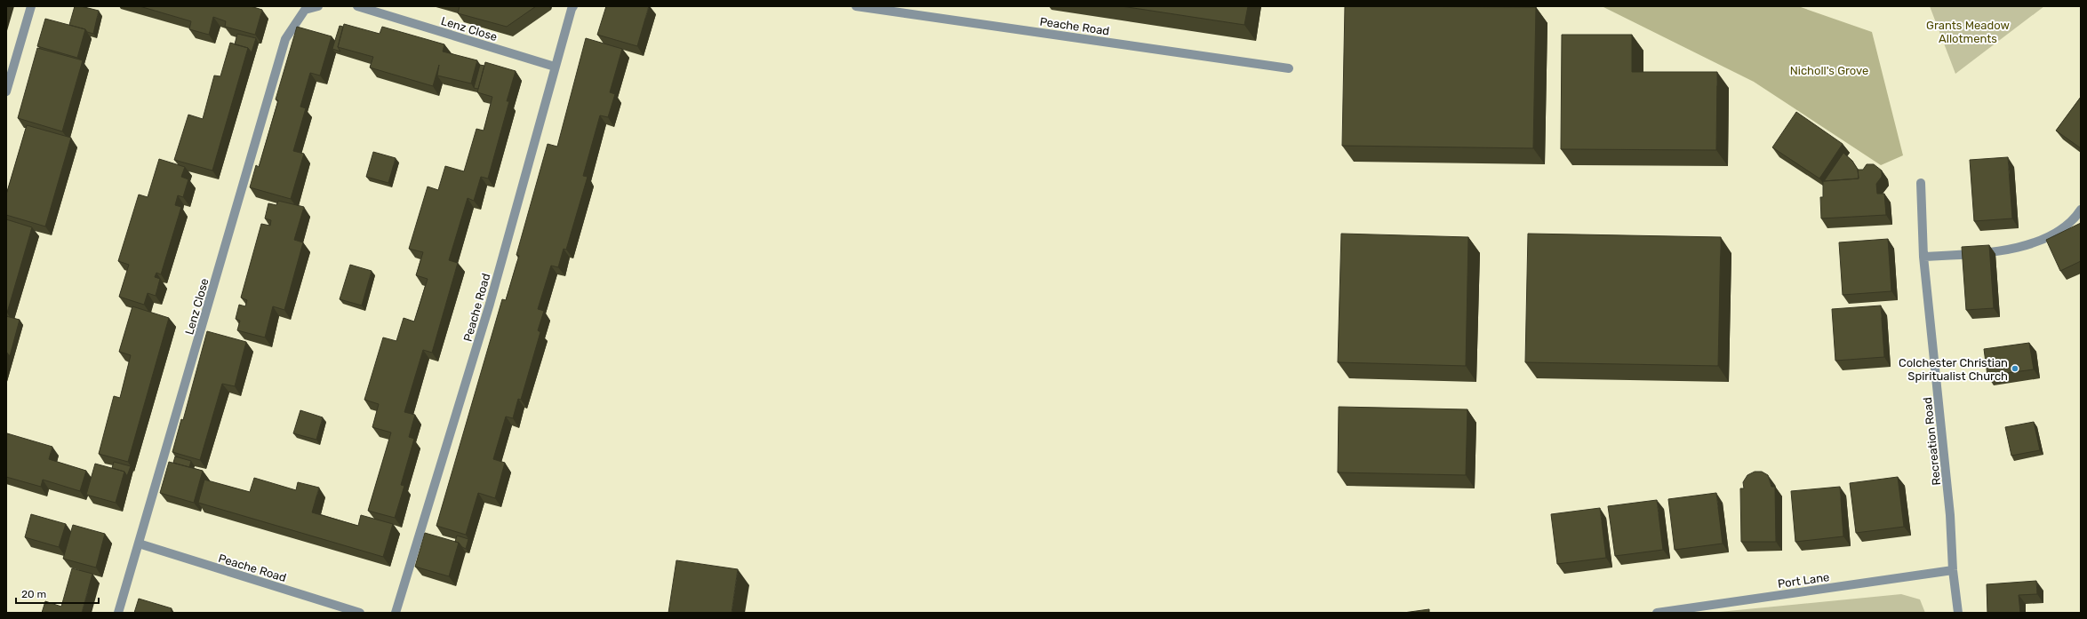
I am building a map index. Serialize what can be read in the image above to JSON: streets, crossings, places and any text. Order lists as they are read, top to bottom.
{
  "streets": {
    "street": [
      "Peache Road",
      "Lenz Close",
      "Recreation Road",
      "Port Lane"
    ]
  },
  "crossings": [
    ["Peache Road", "Lenz Close"],
    ["Recreation Road", "Port Lane"]
  ],
  "parks": ["Grants Meadow Allotments", "Nicholl's Grove"],
  "places": ["Colchester Christian Spiritualist Church"],
  "scale_bar": "20 m"
}
